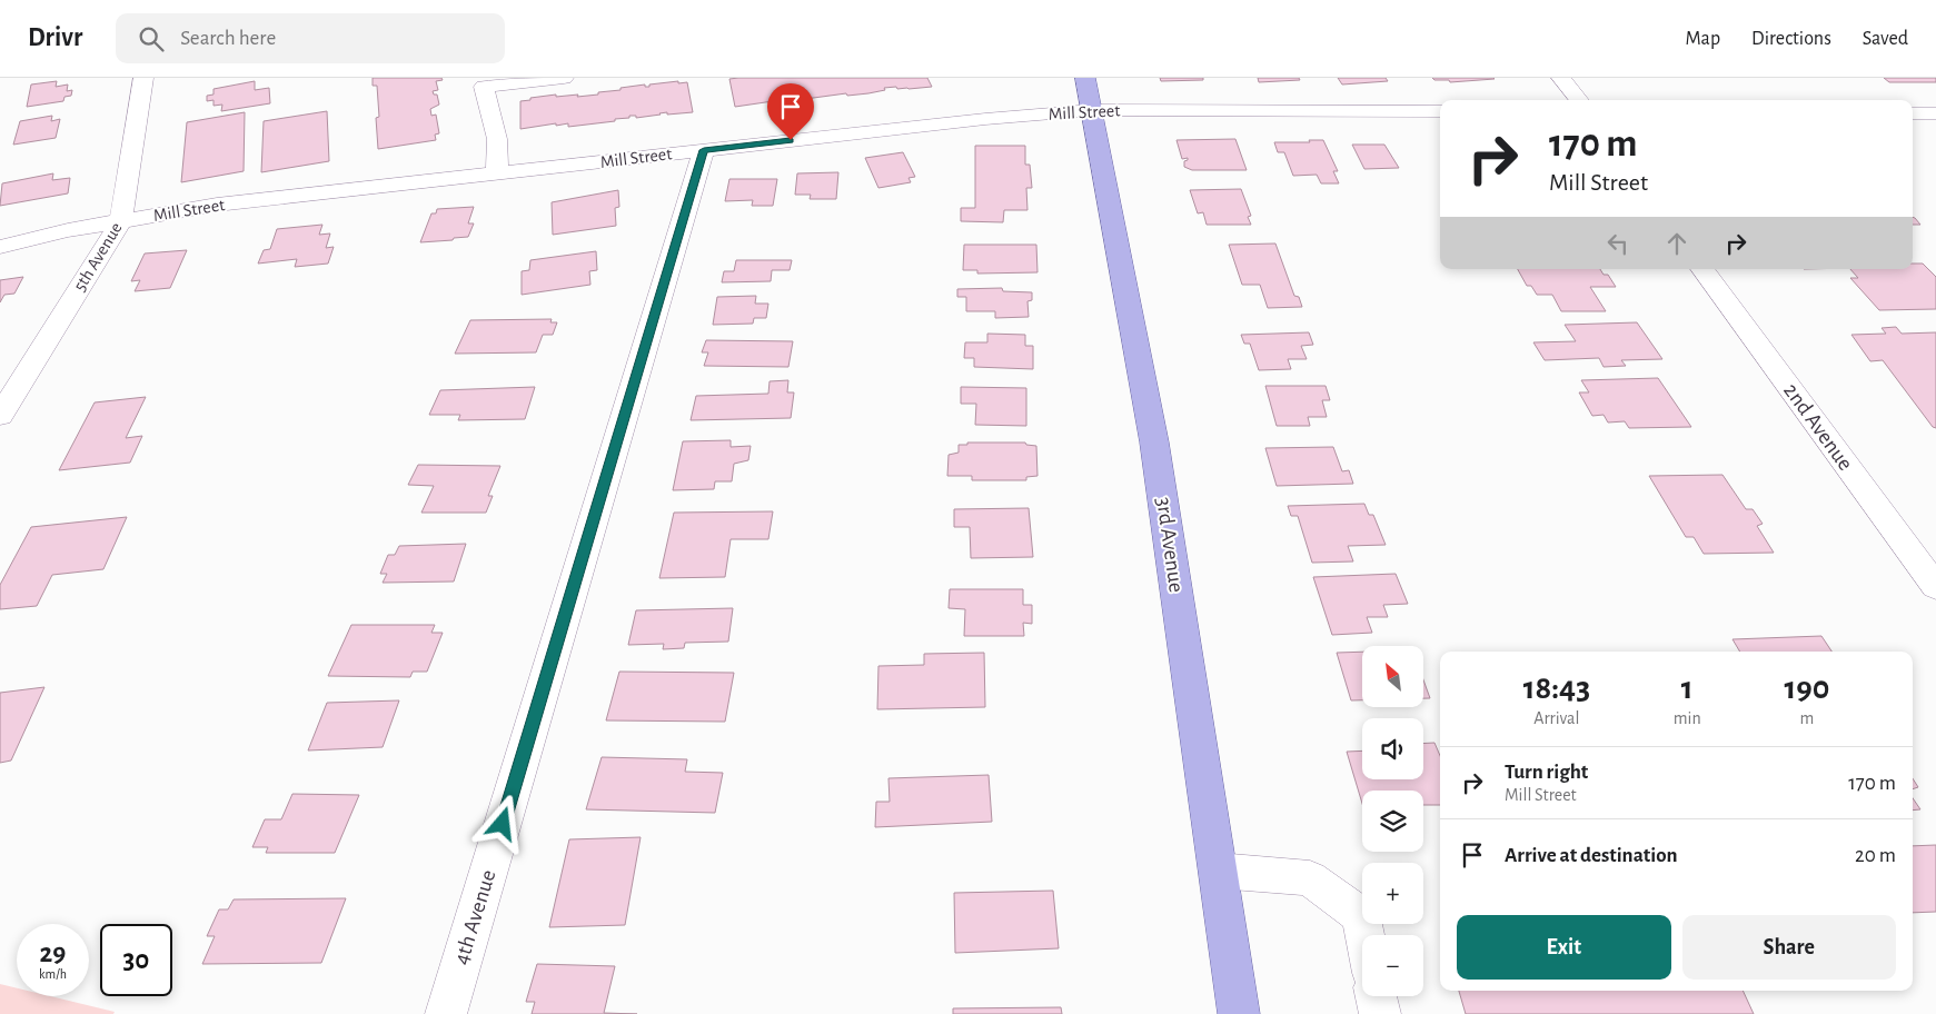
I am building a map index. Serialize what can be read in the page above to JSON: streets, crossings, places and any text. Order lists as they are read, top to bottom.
{
  "streets": {
    "main road": ["3rd Avenue"],
    "street": [
      "Mill Street",
      "5th Avenue",
      "2nd Avenue",
      "4th Avenue"
    ]
  },
  "crossings": [
    ["Mill Street", "5th Avenue"],
    ["Mill Street", "3rd Avenue"],
    ["Mill Street", "4th Avenue"]
  ],
  "north": "top left",
  "page": {
    "header": "Drivr",
    "search": "Search here",
    "nav": ["Map", "Directions", "Saved"],
    "turn": ["170 m", "Mill Street"],
    "map_buttons": ["+", "−"],
    "eta": [
      "18:43",
      "Arrival",
      "1",
      "min",
      "190",
      "m"
    ],
    "list": [
      {
        "name": "Turn right",
        "note": "Mill Street",
        "value": "170 m"
      },
      {
        "name": "Arrive at destination",
        "value": "20 m"
      }
    ],
    "buttons": ["Exit", "Share"],
    "speed": "29 km/h",
    "limit": "30"
  }
}
